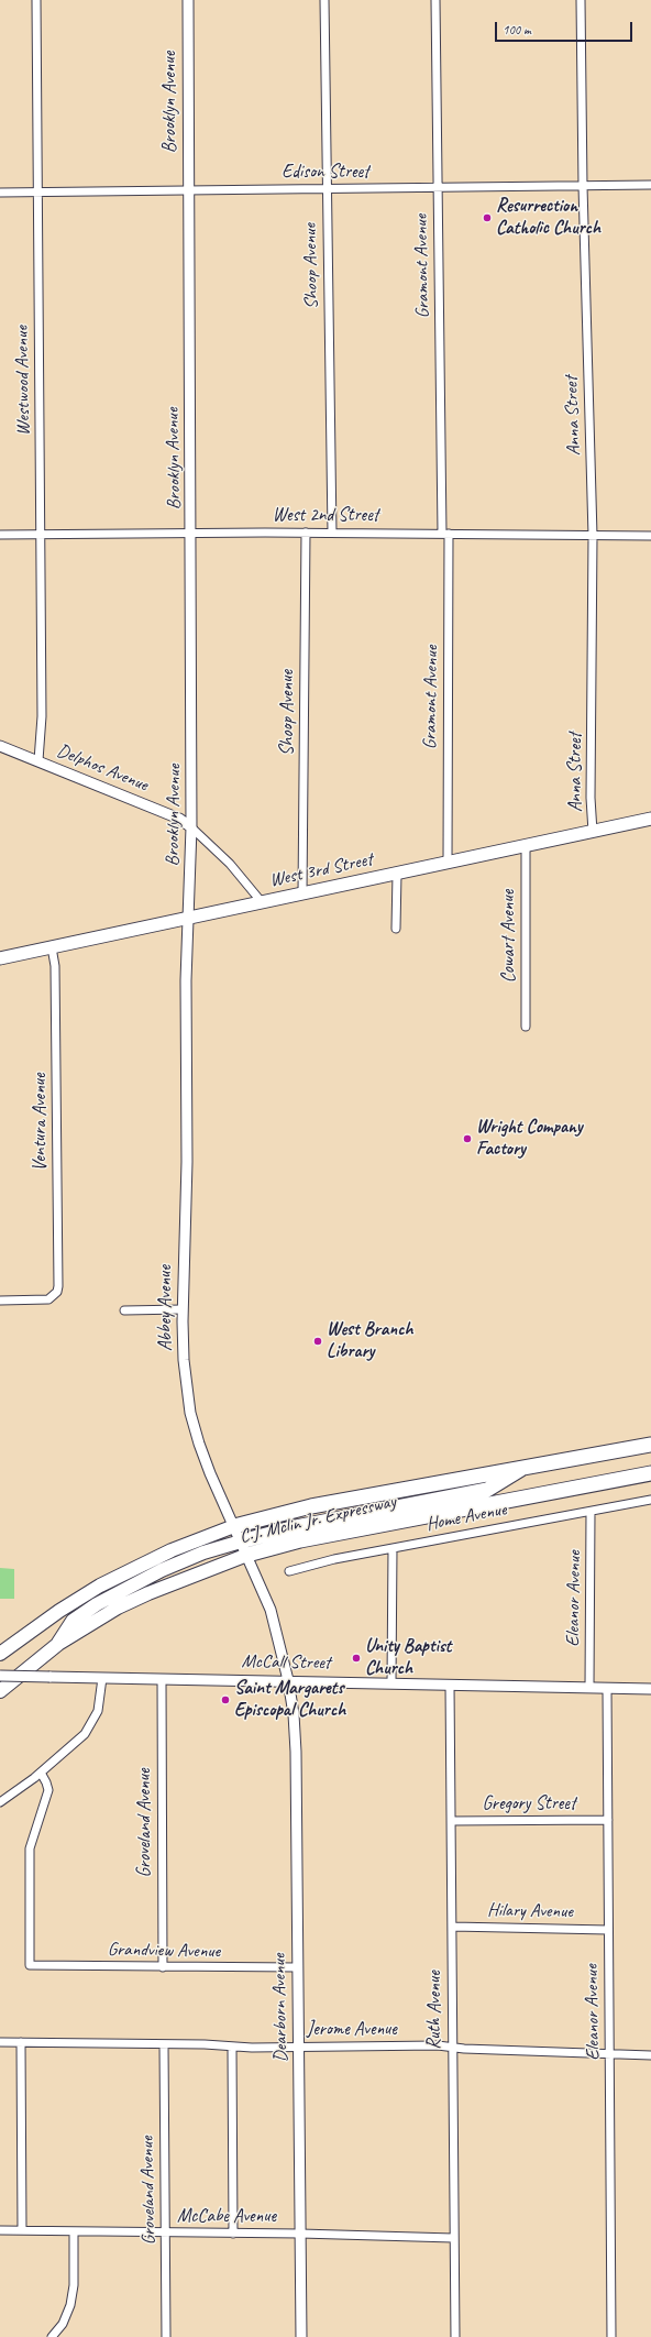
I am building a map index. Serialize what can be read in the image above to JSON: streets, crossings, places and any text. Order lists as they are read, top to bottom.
{
  "streets": {
    "highway": ["C.J. Mclin Jr. Expressway"],
    "main road": ["West 3rd Street"],
    "street": [
      "Brooklyn Avenue",
      "Edison Street",
      "Shoop Avenue",
      "Gramont Avenue",
      "Westwood Avenue",
      "Anna Street",
      "West 2nd Street",
      "Delphos Avenue",
      "Cowart Avenue",
      "Ventura Avenue",
      "Abbey Avenue",
      "Home Avenue",
      "Eleanor Avenue",
      "McCall Street",
      "Gregory Street",
      "Groveland Avenue",
      "Hilary Avenue",
      "Grandview Avenue",
      "Dearborn Avenue",
      "Ruth Avenue",
      "Jerome Avenue",
      "McCabe Avenue"
    ]
  },
  "crossings": [
    ["Brooklyn Avenue", "Edison Street"],
    ["Brooklyn Avenue", "West 2nd Street"],
    ["Brooklyn Avenue", "Delphos Avenue"],
    ["Brooklyn Avenue", "West 3rd Street"],
    ["Brooklyn Avenue", "Abbey Avenue"],
    ["Edison Street", "Shoop Avenue"],
    ["Edison Street", "Gramont Avenue"],
    ["Edison Street", "Westwood Avenue"],
    ["Edison Street", "Anna Street"],
    ["Shoop Avenue", "West 2nd Street"],
    ["Shoop Avenue", "West 3rd Street"],
    ["Gramont Avenue", "West 2nd Street"],
    ["Gramont Avenue", "West 3rd Street"],
    ["Westwood Avenue", "West 2nd Street"],
    ["Westwood Avenue", "Delphos Avenue"],
    ["Anna Street", "West 2nd Street"],
    ["Anna Street", "West 3rd Street"],
    ["Delphos Avenue", "West 3rd Street"],
    ["West 3rd Street", "Cowart Avenue"],
    ["West 3rd Street", "Ventura Avenue"],
    ["West 3rd Street", "Abbey Avenue"],
    ["Abbey Avenue", "C.J. Mclin Jr. Expressway"],
    ["Abbey Avenue", "McCall Street"],
    ["Abbey Avenue", "Dearborn Avenue"],
    ["Home Avenue", "Eleanor Avenue"],
    ["Eleanor Avenue", "McCall Street"],
    ["Eleanor Avenue", "Gregory Street"],
    ["Eleanor Avenue", "Hilary Avenue"],
    ["Eleanor Avenue", "Jerome Avenue"],
    ["McCall Street", "Groveland Avenue"],
    ["McCall Street", "Dearborn Avenue"],
    ["McCall Street", "Ruth Avenue"],
    ["Gregory Street", "Ruth Avenue"],
    ["Groveland Avenue", "Grandview Avenue"],
    ["Groveland Avenue", "Jerome Avenue"],
    ["Groveland Avenue", "McCabe Avenue"],
    ["Hilary Avenue", "Ruth Avenue"],
    ["Grandview Avenue", "Dearborn Avenue"],
    ["Dearborn Avenue", "Jerome Avenue"],
    ["Dearborn Avenue", "McCabe Avenue"],
    ["Ruth Avenue", "Jerome Avenue"],
    ["Ruth Avenue", "McCabe Avenue"]
  ],
  "places": [
    "Resurrection Catholic Church",
    "Wright Company Factory",
    "West Branch Library",
    "Unity Baptist Church",
    "Saint Margarets Episcopal Church"
  ],
  "scale_bar": "100 m"
}
